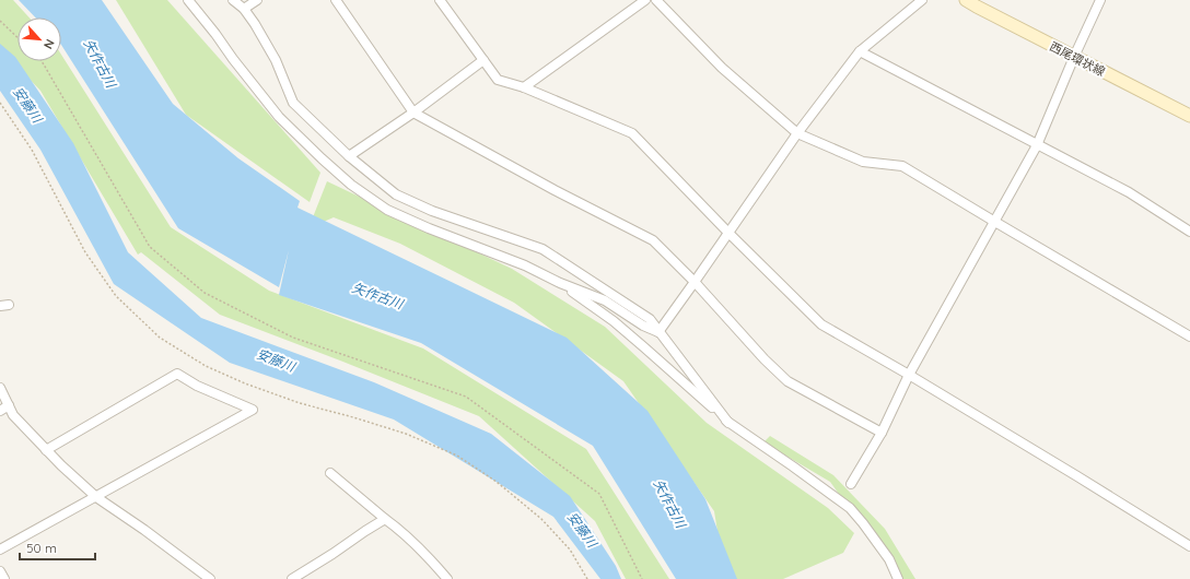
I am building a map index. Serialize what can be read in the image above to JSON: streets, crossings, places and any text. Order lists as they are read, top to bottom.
{
  "streets": {
    "main road": ["西尾環状線"]
  },
  "water": ["矢作古川", "安藤川"],
  "scale_bar": "50 m",
  "north": "bottom right"
}
